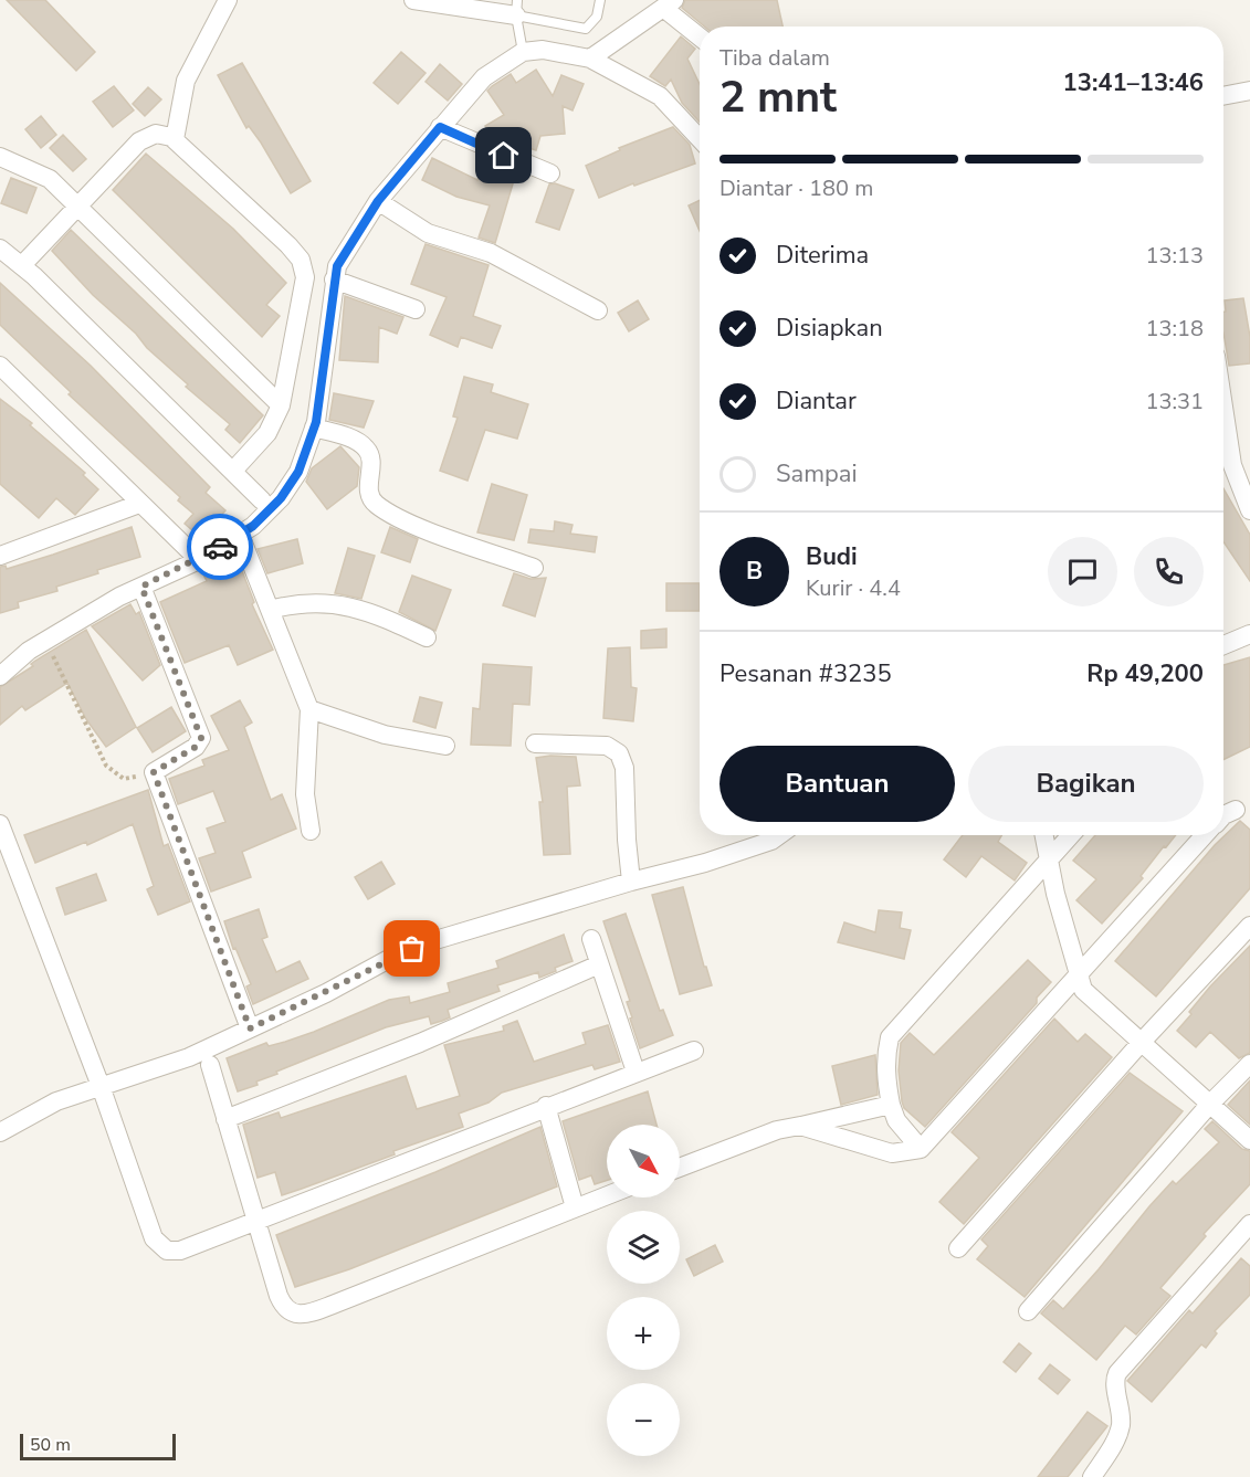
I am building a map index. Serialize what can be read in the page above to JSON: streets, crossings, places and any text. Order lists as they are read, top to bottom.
{
  "scale_bar": "50 m",
  "north": "bottom right",
  "page": {
    "heading": ["2 mnt", "Tiba dalam", "13:41–13:46"],
    "panel": [
      "Budi",
      "Kurir · 4.4",
      "Pesanan #3235",
      "Rp 49,200"
    ],
    "bar": "Diantar · 180 m",
    "list": [
      ["Diterima", "13:13"],
      ["Disiapkan", "13:18"],
      ["Diantar", "13:31"],
      "Sampai"
    ],
    "round": "B",
    "buttons": ["Bantuan", "Bagikan"],
    "map_buttons": ["+", "−"],
    "scale": "50 m"
  }
}
